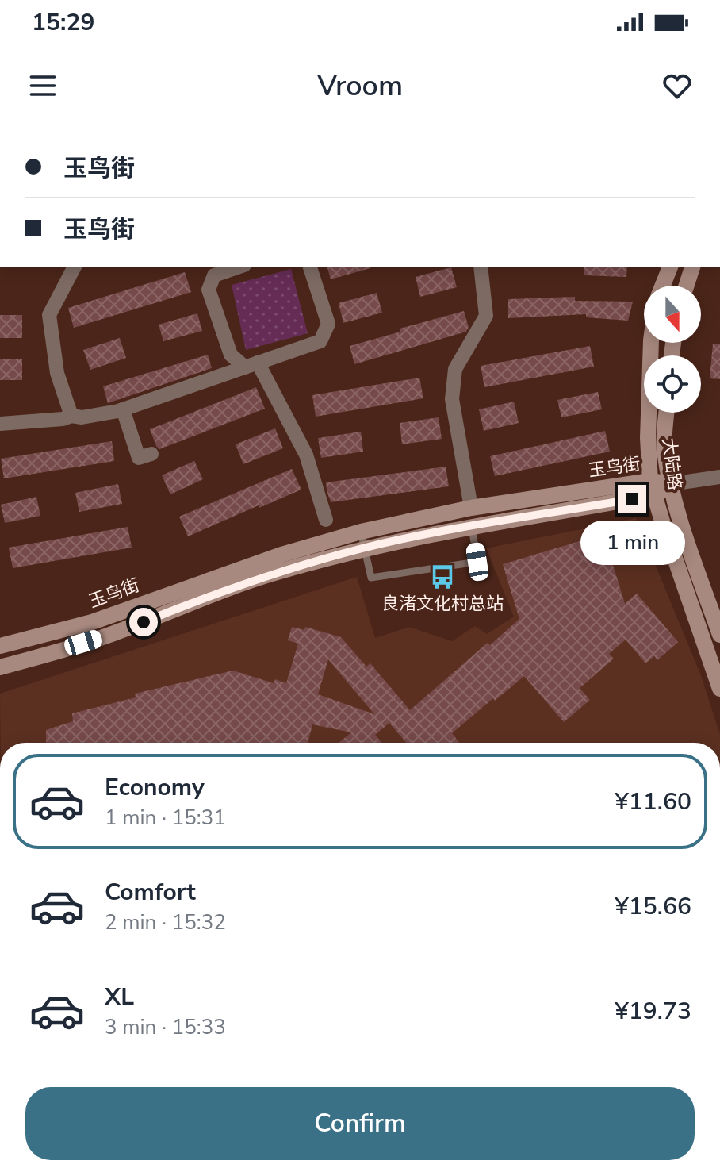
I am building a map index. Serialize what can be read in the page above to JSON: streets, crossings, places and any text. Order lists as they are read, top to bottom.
{
  "streets": {
    "main road": ["大陆路", "玉鸟街"]
  },
  "crossings": [
    ["大陆路", "玉鸟街"]
  ],
  "places": {
    "bus stop": ["良渚文化村总站"]
  },
  "north": "bottom",
  "page": {
    "status": "15:29",
    "header": "Vroom",
    "banner": ["玉鸟街", "玉鸟街"],
    "bubble": "1 min",
    "list": [
      {
        "name": "Economy",
        "note": "1 min · 15:31",
        "value": "¥11.60"
      },
      {
        "name": "Comfort",
        "note": "2 min · 15:32",
        "value": "¥15.66"
      },
      {
        "name": "XL",
        "note": "3 min · 15:33",
        "value": "¥19.73"
      }
    ],
    "buttons": "Confirm"
  }
}
